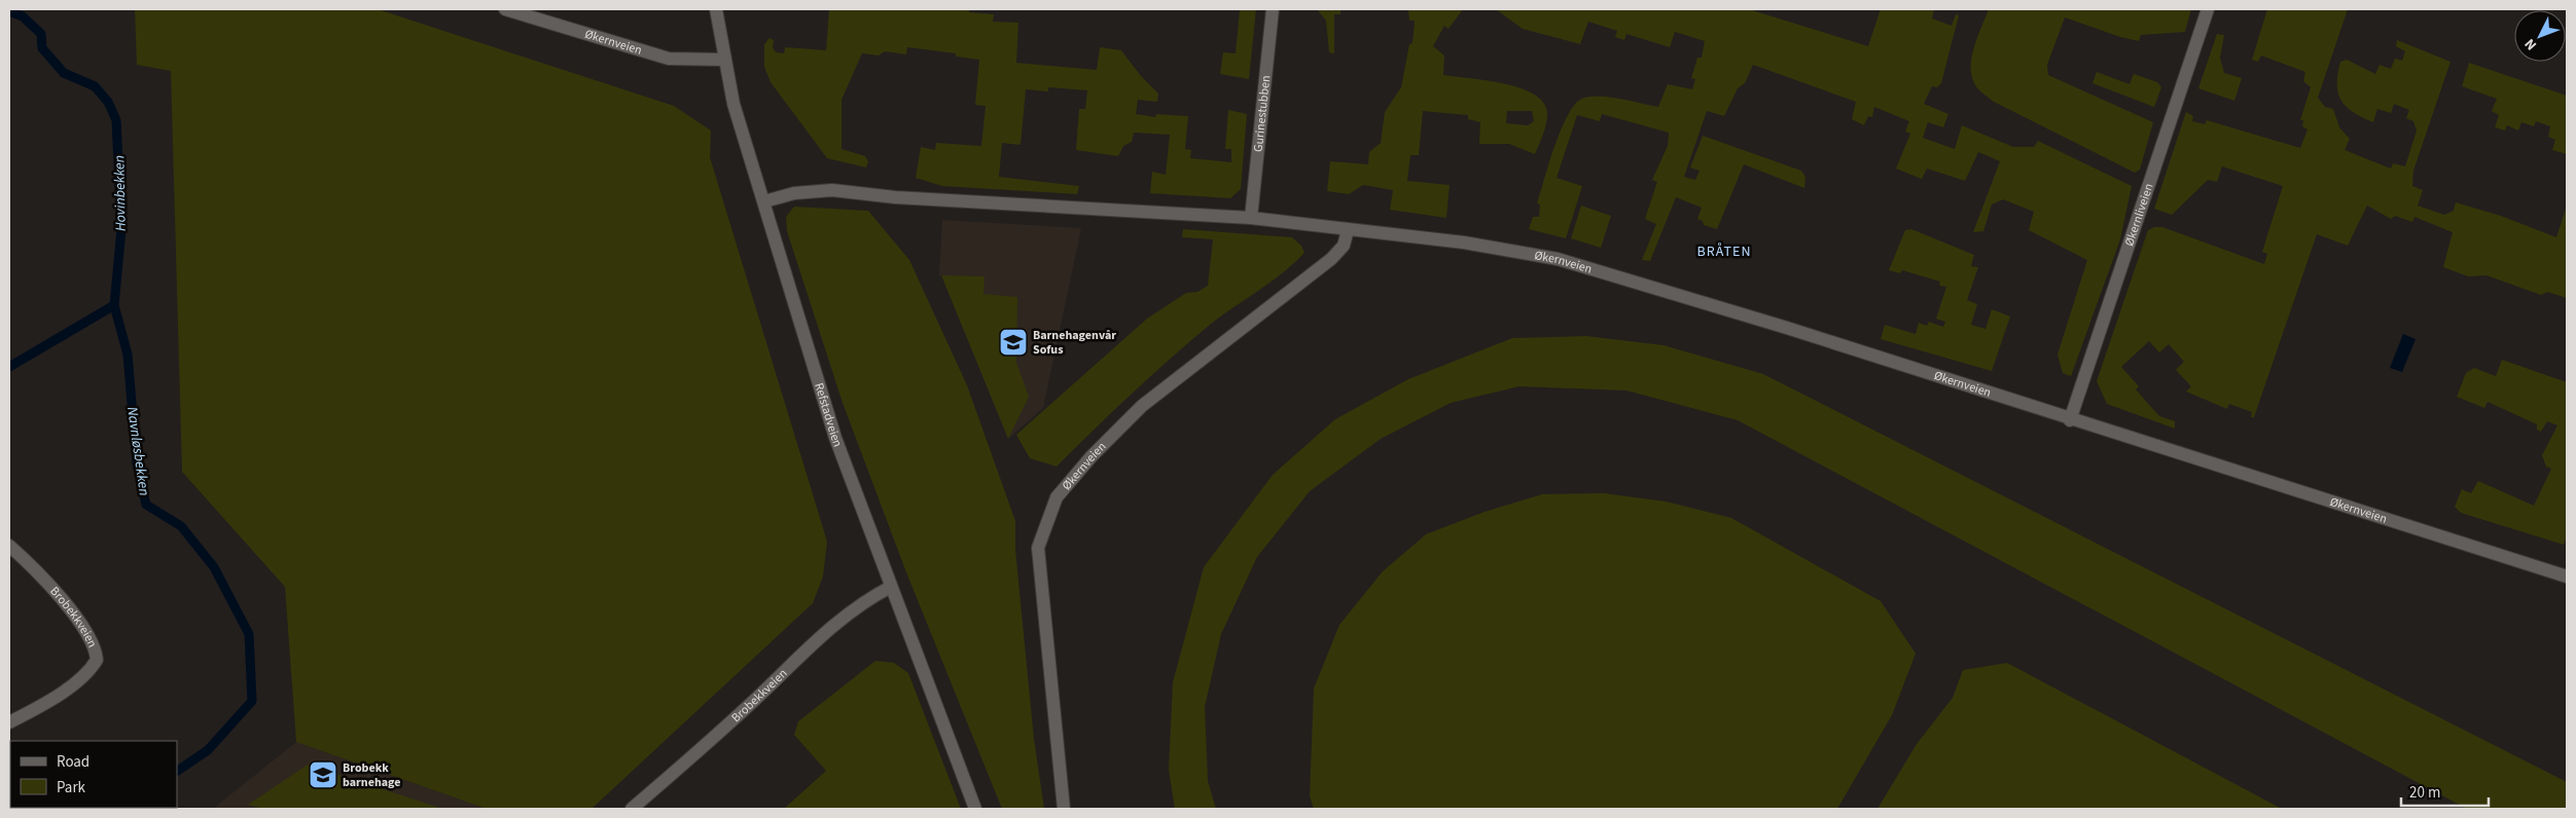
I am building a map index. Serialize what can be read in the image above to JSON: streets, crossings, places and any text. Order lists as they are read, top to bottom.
{
  "streets": {
    "street": [
      "Økernveien",
      "Gurinestubben",
      "Økernliveien",
      "Refstadveien",
      "Brobekkveien"
    ]
  },
  "crossings": [
    ["Økernveien", "Gurinestubben"],
    ["Økernveien", "Økernliveien"],
    ["Økernveien", "Refstadveien"],
    ["Refstadveien", "Brobekkveien"]
  ],
  "districts": ["BRÅTEN"],
  "water": ["Hovinbekken", "Navnløsbekken"],
  "places": {
    "school or university": ["Barnehagenvår Sofus", "Brobekk barnehage"]
  },
  "legend": ["Road", "Park"],
  "scale_bar": "20 m",
  "north": "bottom left"
}
